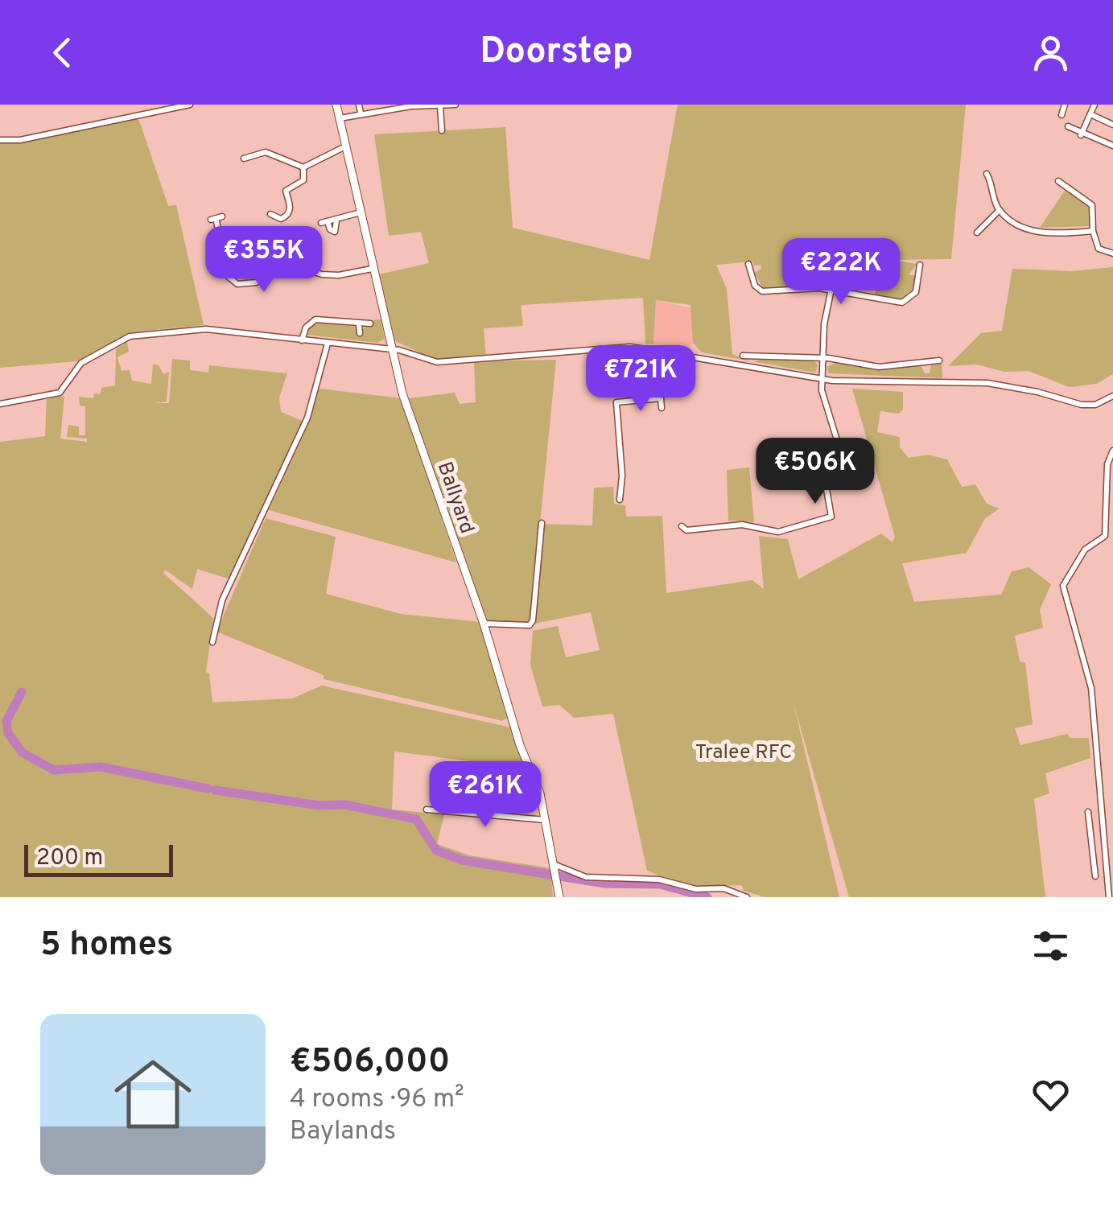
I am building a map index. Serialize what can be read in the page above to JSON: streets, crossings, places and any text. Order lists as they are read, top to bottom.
{
  "streets": {
    "street": ["Ballyard"]
  },
  "parks": ["Tralee RFC"],
  "scale_bar": "200 m",
  "page": {
    "header": "Doorstep",
    "price": [
      "€355K",
      "€222K",
      "€721K",
      "€506K",
      "€261K"
    ],
    "scale": "200 m",
    "heading": "5 homes",
    "list": [
      {
        "name": "€506,000",
        "note": "4 rooms · 96 m² · Baylands"
      }
    ]
  }
}
